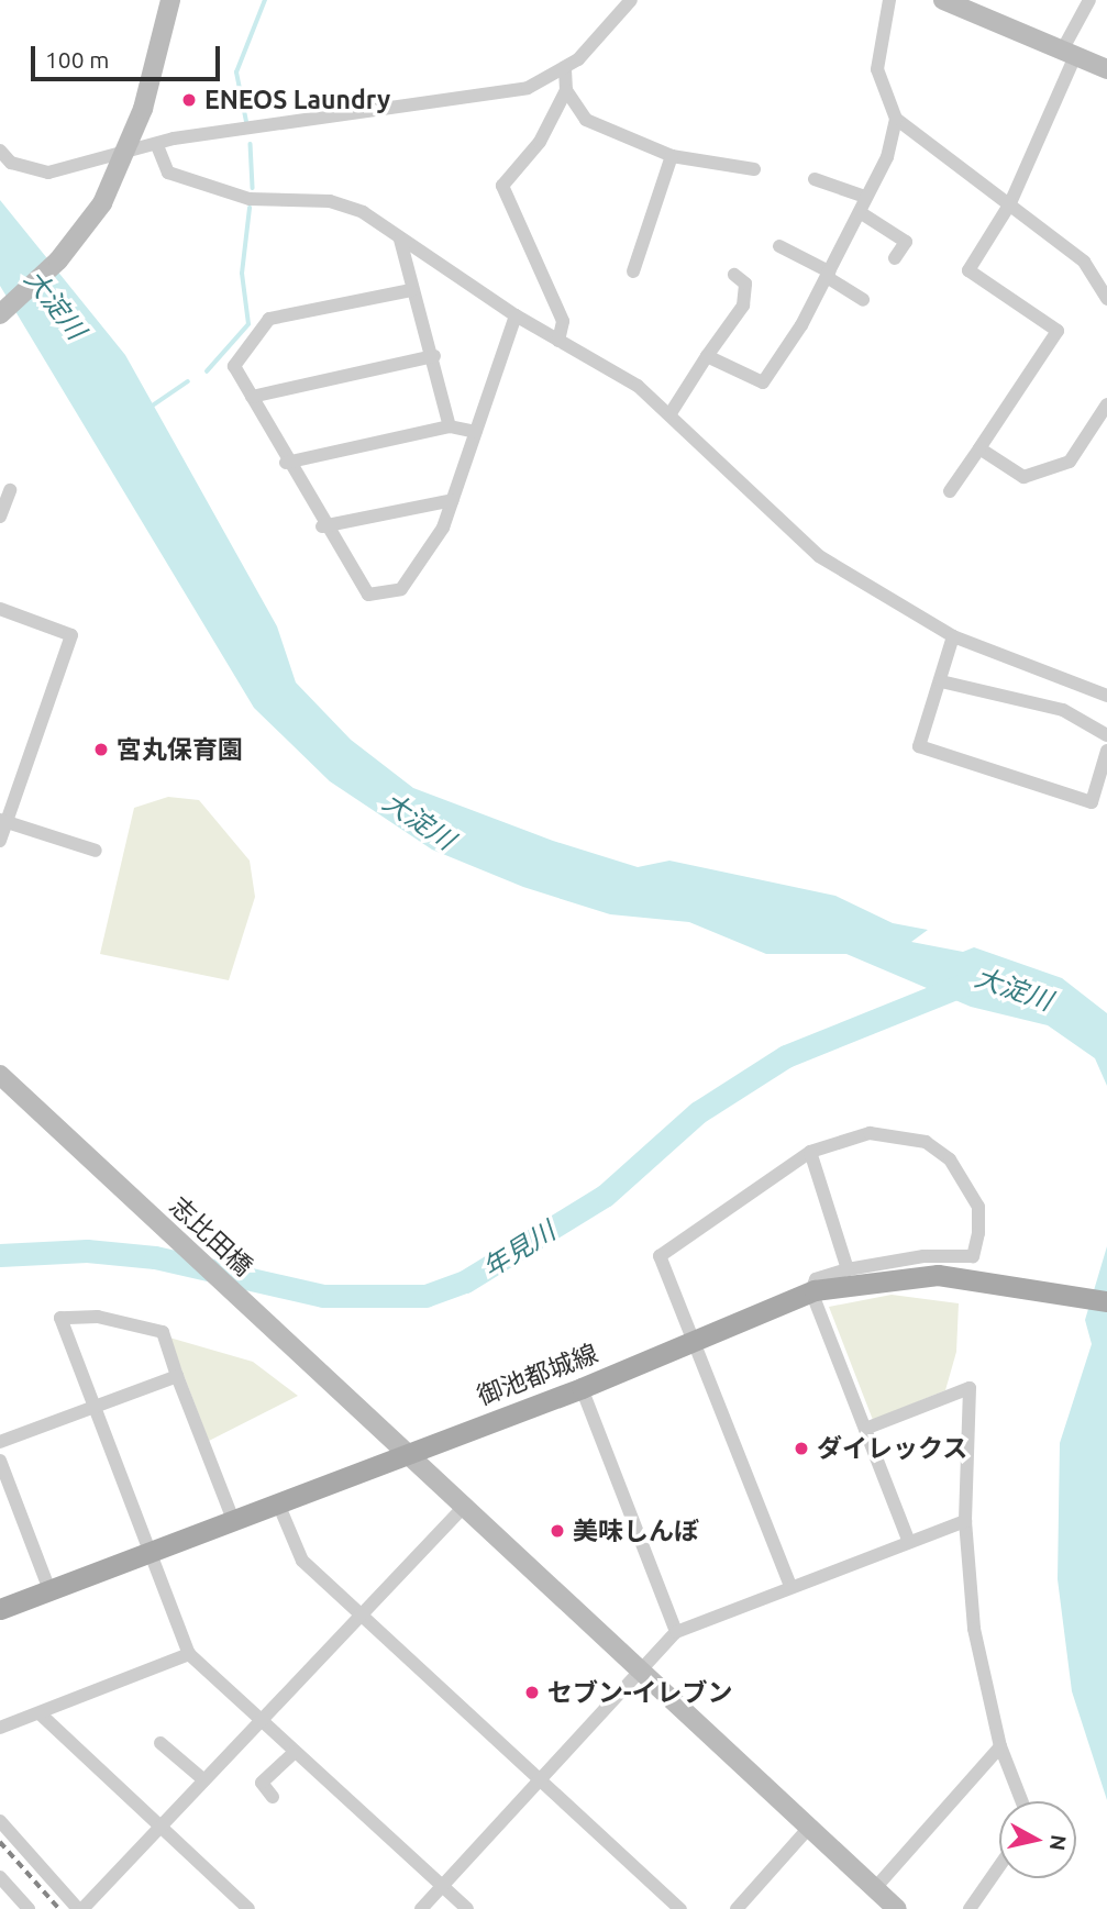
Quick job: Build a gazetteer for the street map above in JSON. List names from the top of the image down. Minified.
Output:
{"streets":{"main road":["御池都城線"],"street":["志比田橋"]},"crossings":[["志比田橋","御池都城線"]],"water":["大淀川","年見川"],"places":["ENEOS Laundry","宮丸保育園","ダイレックス","美味しんぼ","セブン-イレブン"],"scale_bar":"100 m","north":"right"}
